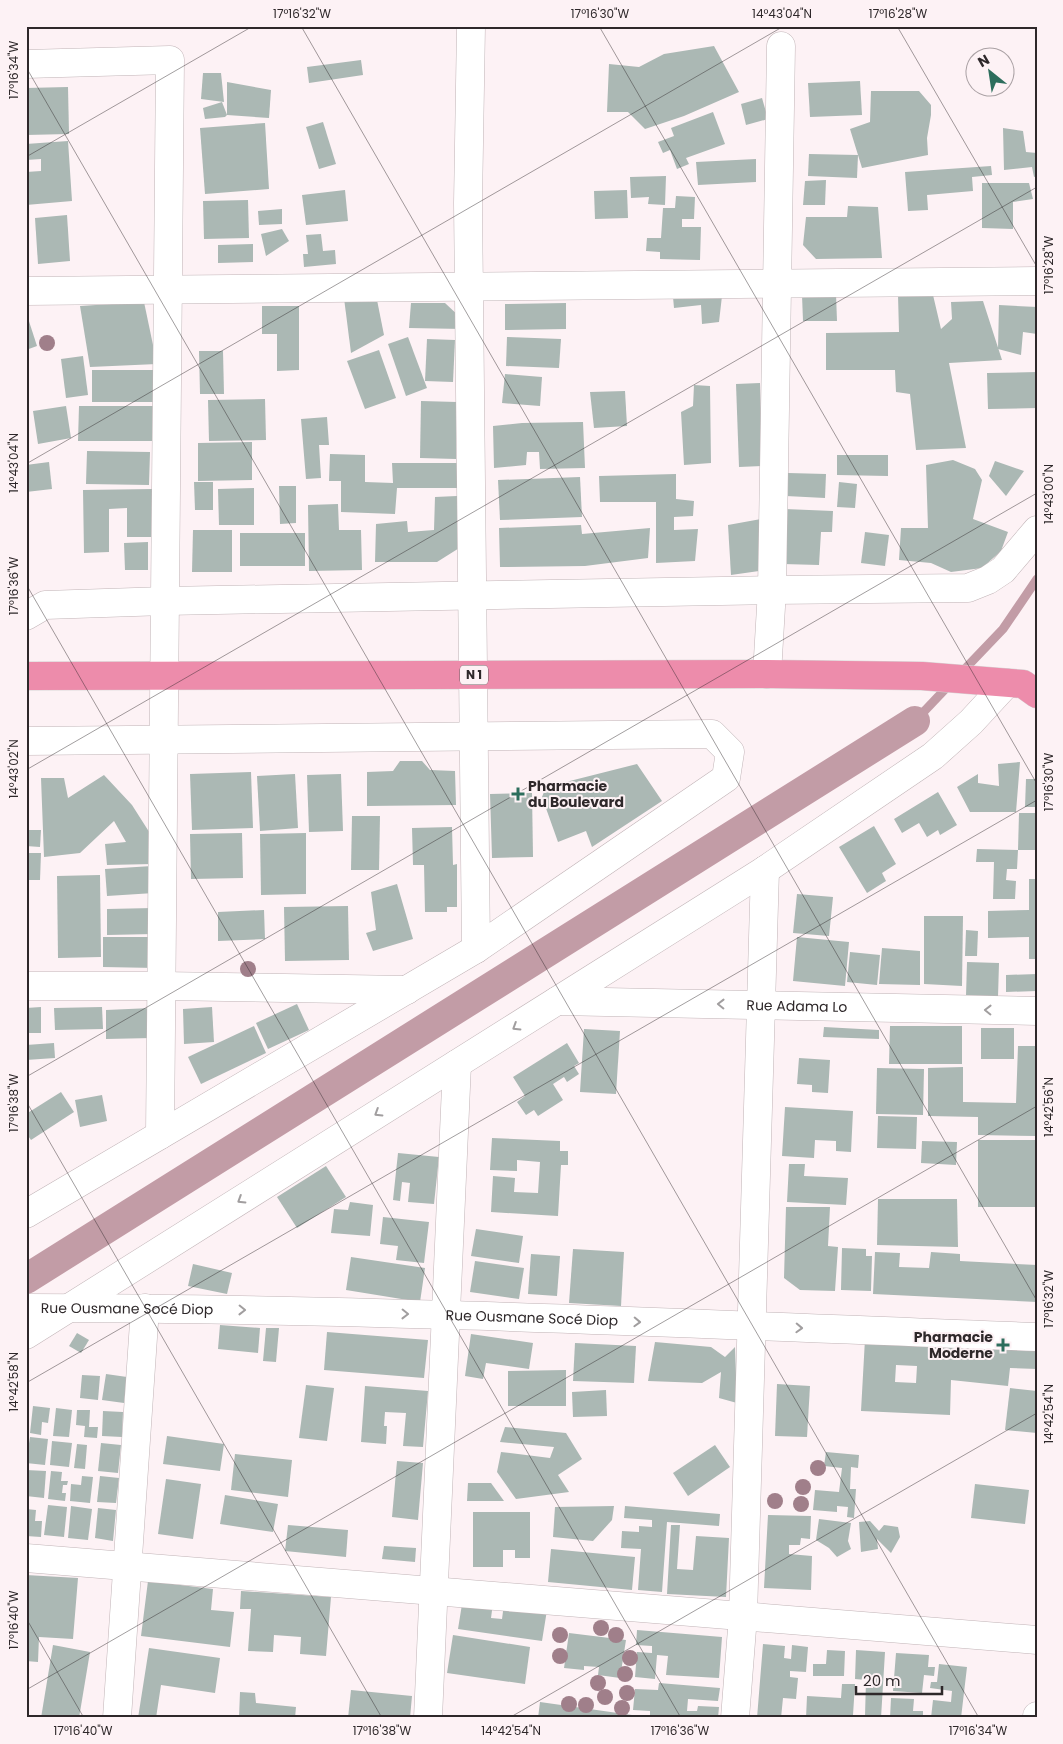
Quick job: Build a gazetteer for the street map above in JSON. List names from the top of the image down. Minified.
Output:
{"streets":{"highway":["N 1"],"street":["Rue Adama Lo","Rue Ousmane Socé Diop"]},"one_way":["Rue Adama Lo","Rue Ousmane Socé Diop"],"places":{"health":["Pharmacie du Boulevard","Pharmacie Moderne"]},"scale_bar":"20 m","north":"top left","coordinates":["17°16'32\"W","17°16'30\"W","14°43'04\"N","17°16'28\"W","17°16'34\"W","14°43'00\"N","17°16'36\"W","14°43'02\"N","17°16'38\"W","14°42'56\"N","14°42'58\"N","14°42'54\"N","17°16'40\"W"]}
